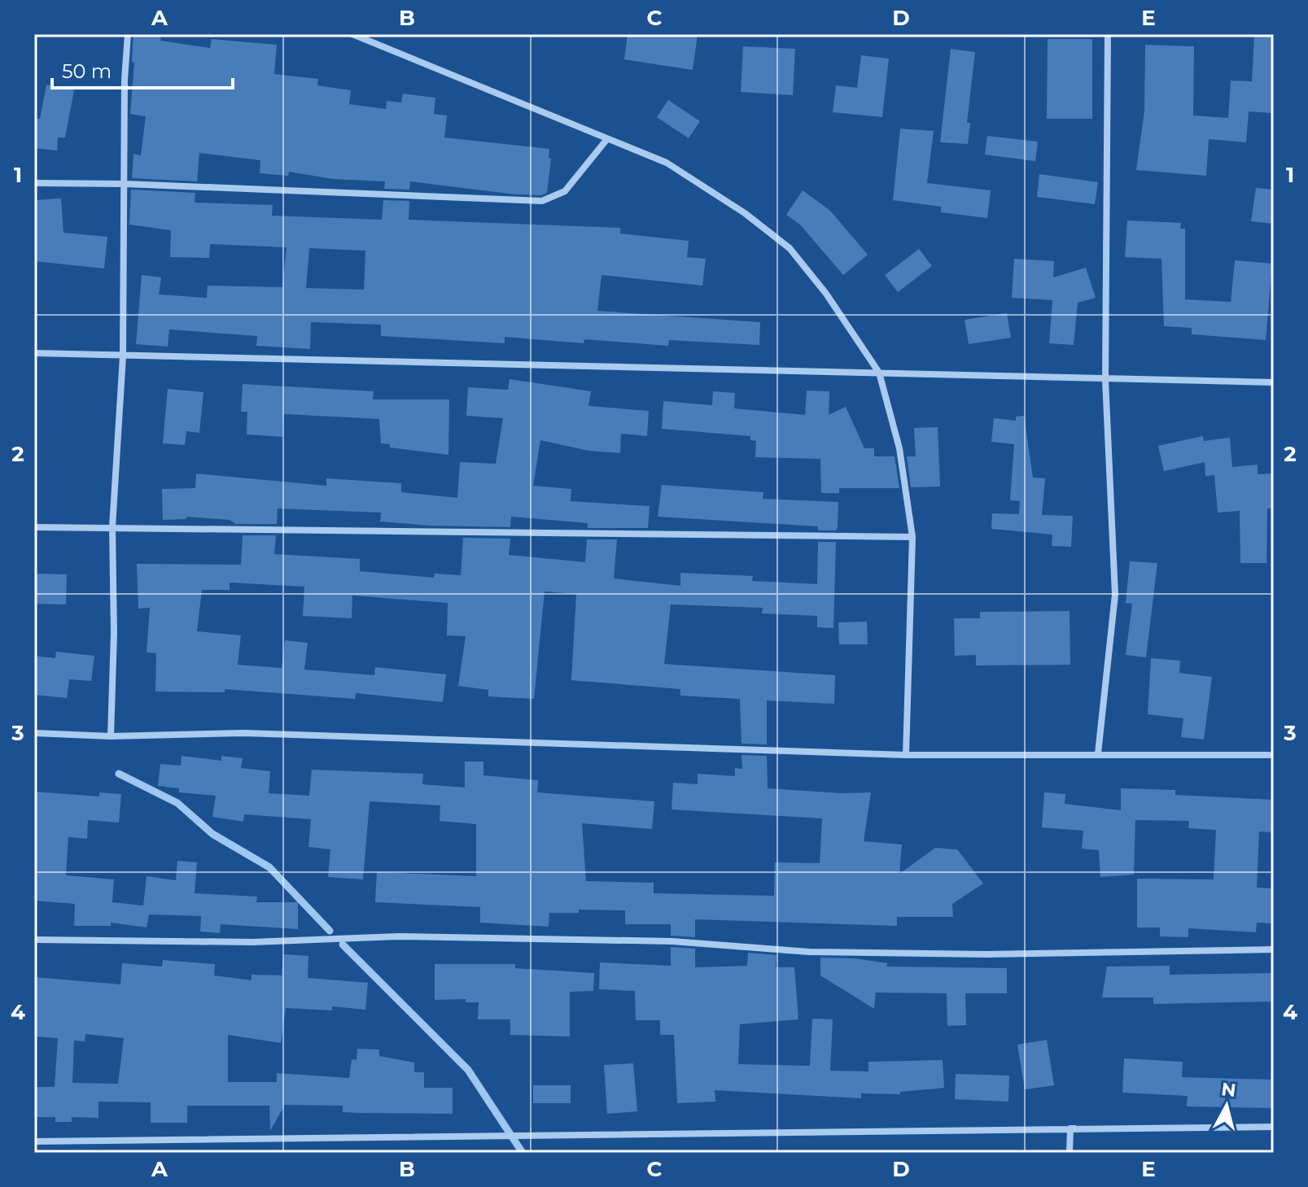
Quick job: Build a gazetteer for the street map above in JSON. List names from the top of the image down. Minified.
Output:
{"scale_bar":"50 m","north":"top","grid":{"columns":["A","B","C","D","E"],"rows":["1","2","3","4"]}}
